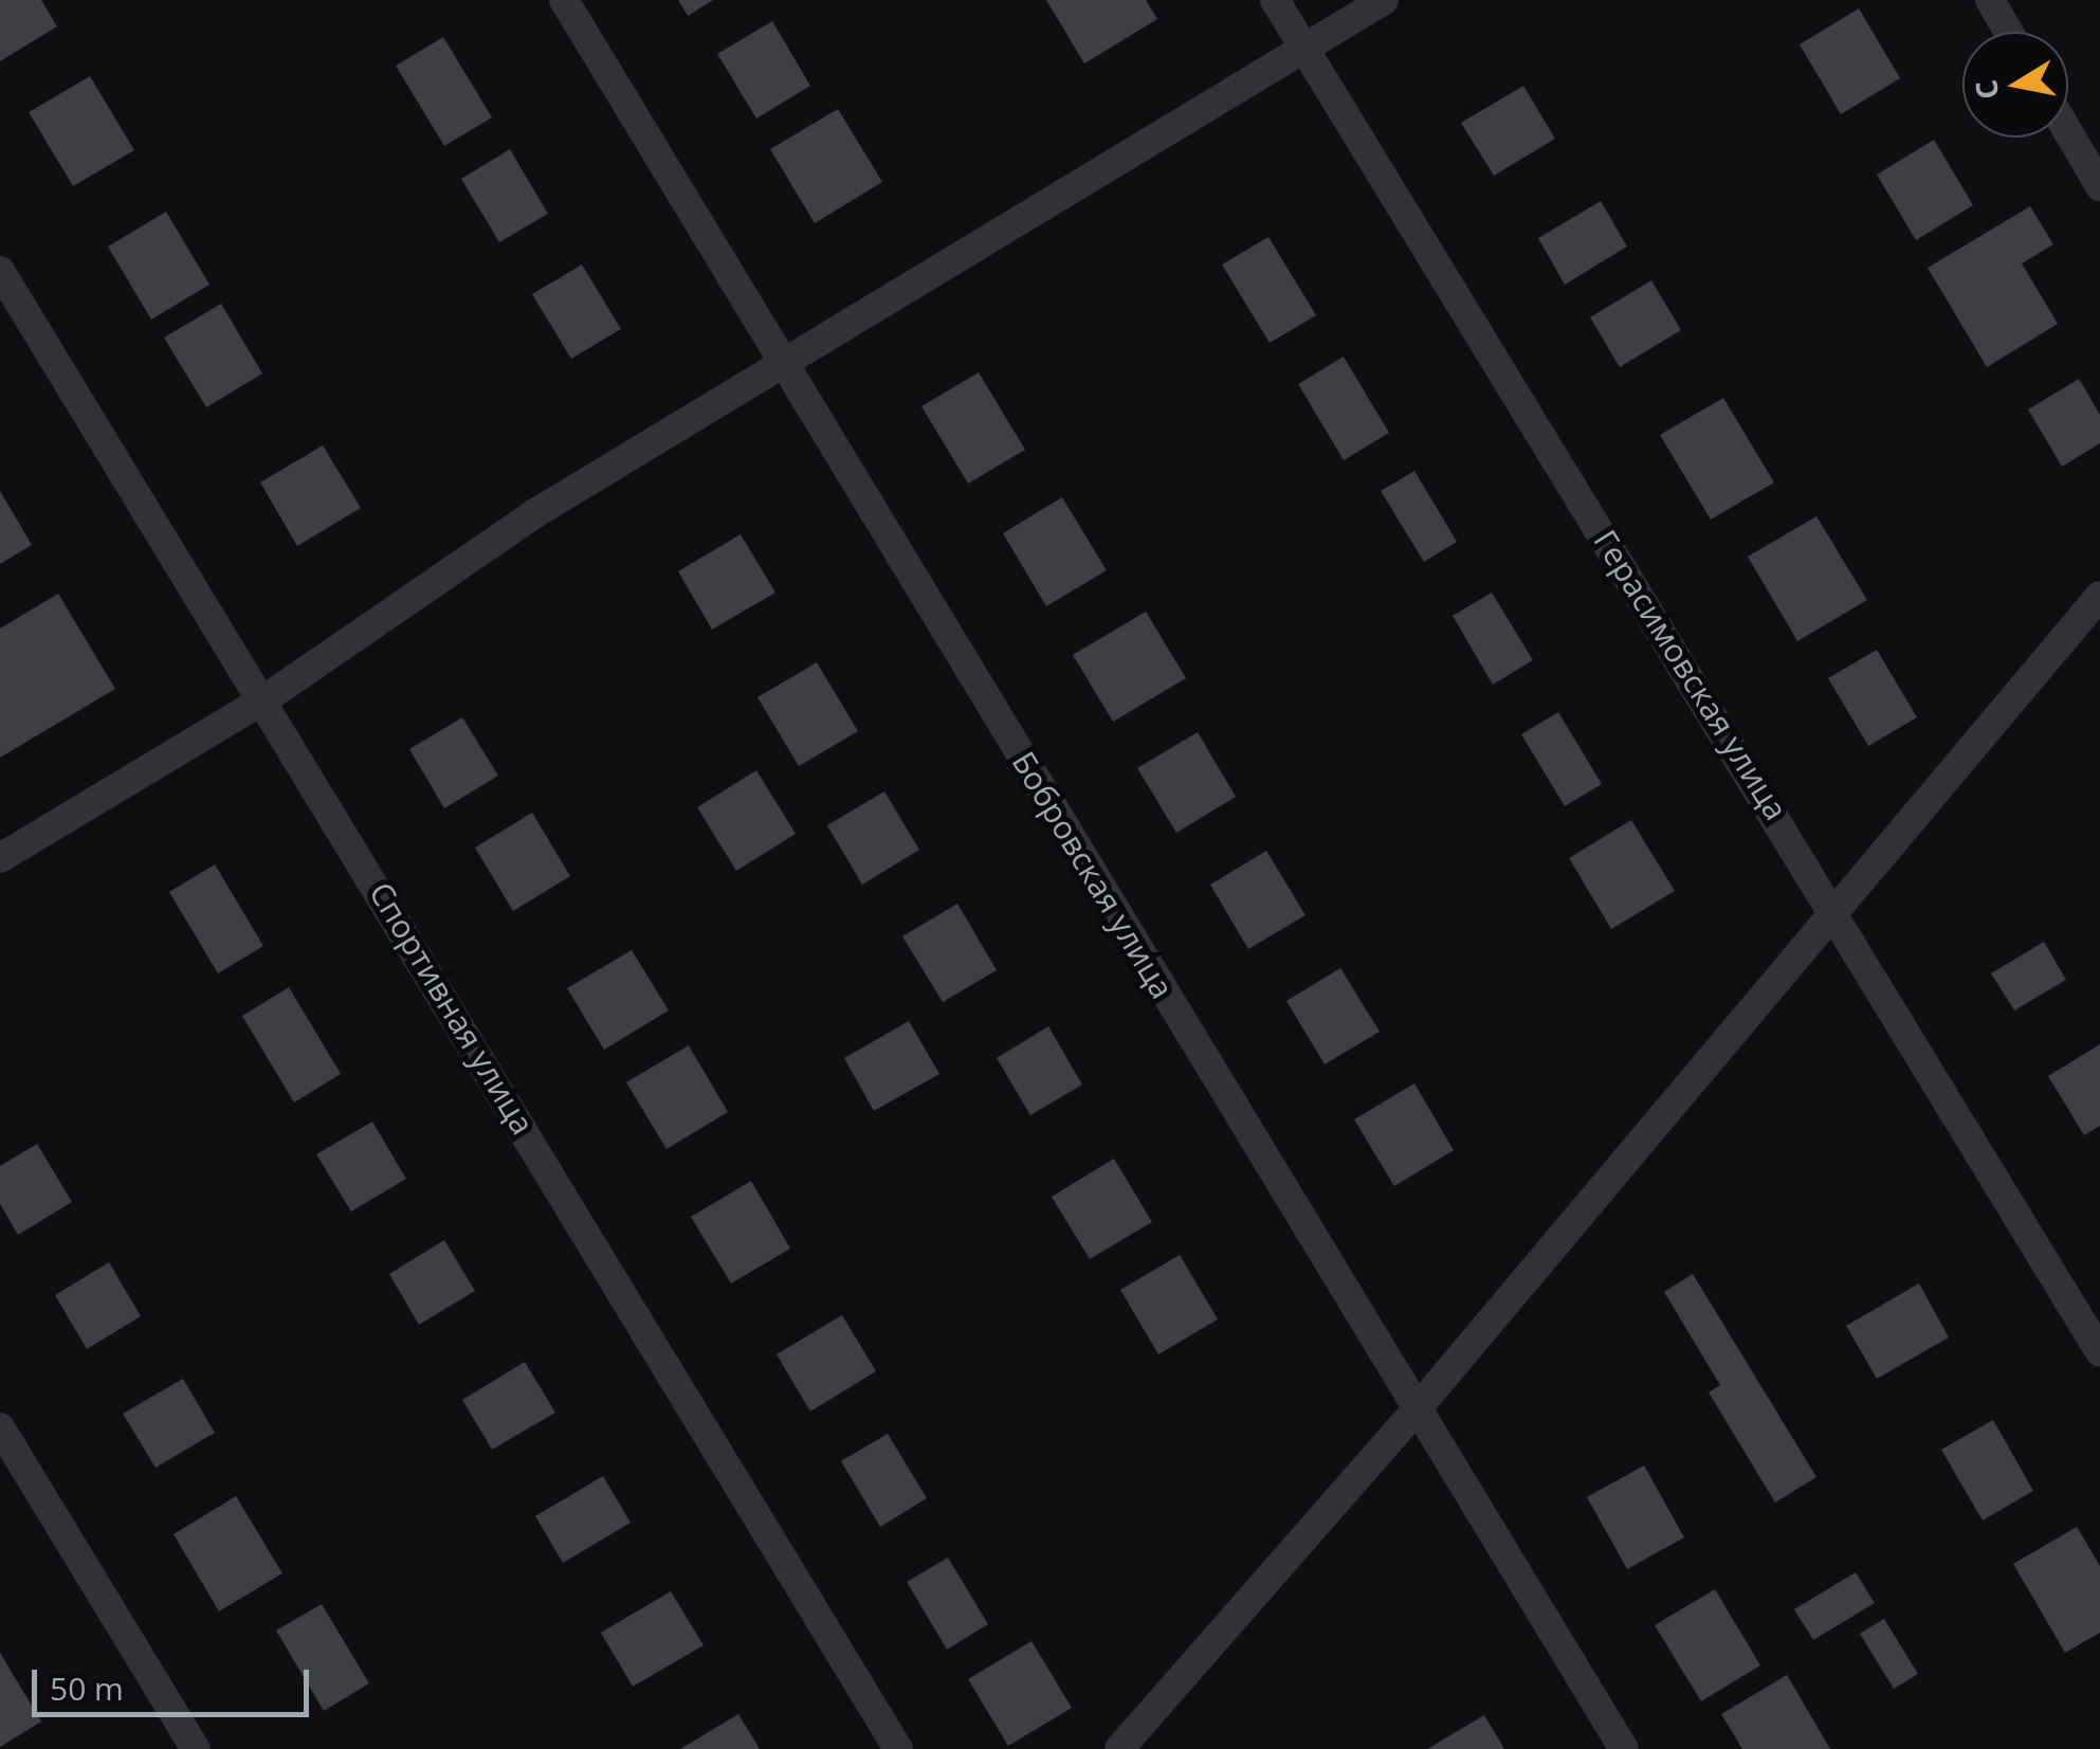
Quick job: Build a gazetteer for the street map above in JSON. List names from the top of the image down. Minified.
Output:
{"streets":{"street":["Герасимовская улица","Бобровская улица","Спортивная улица"]},"scale_bar":"50 m","north":"left"}
